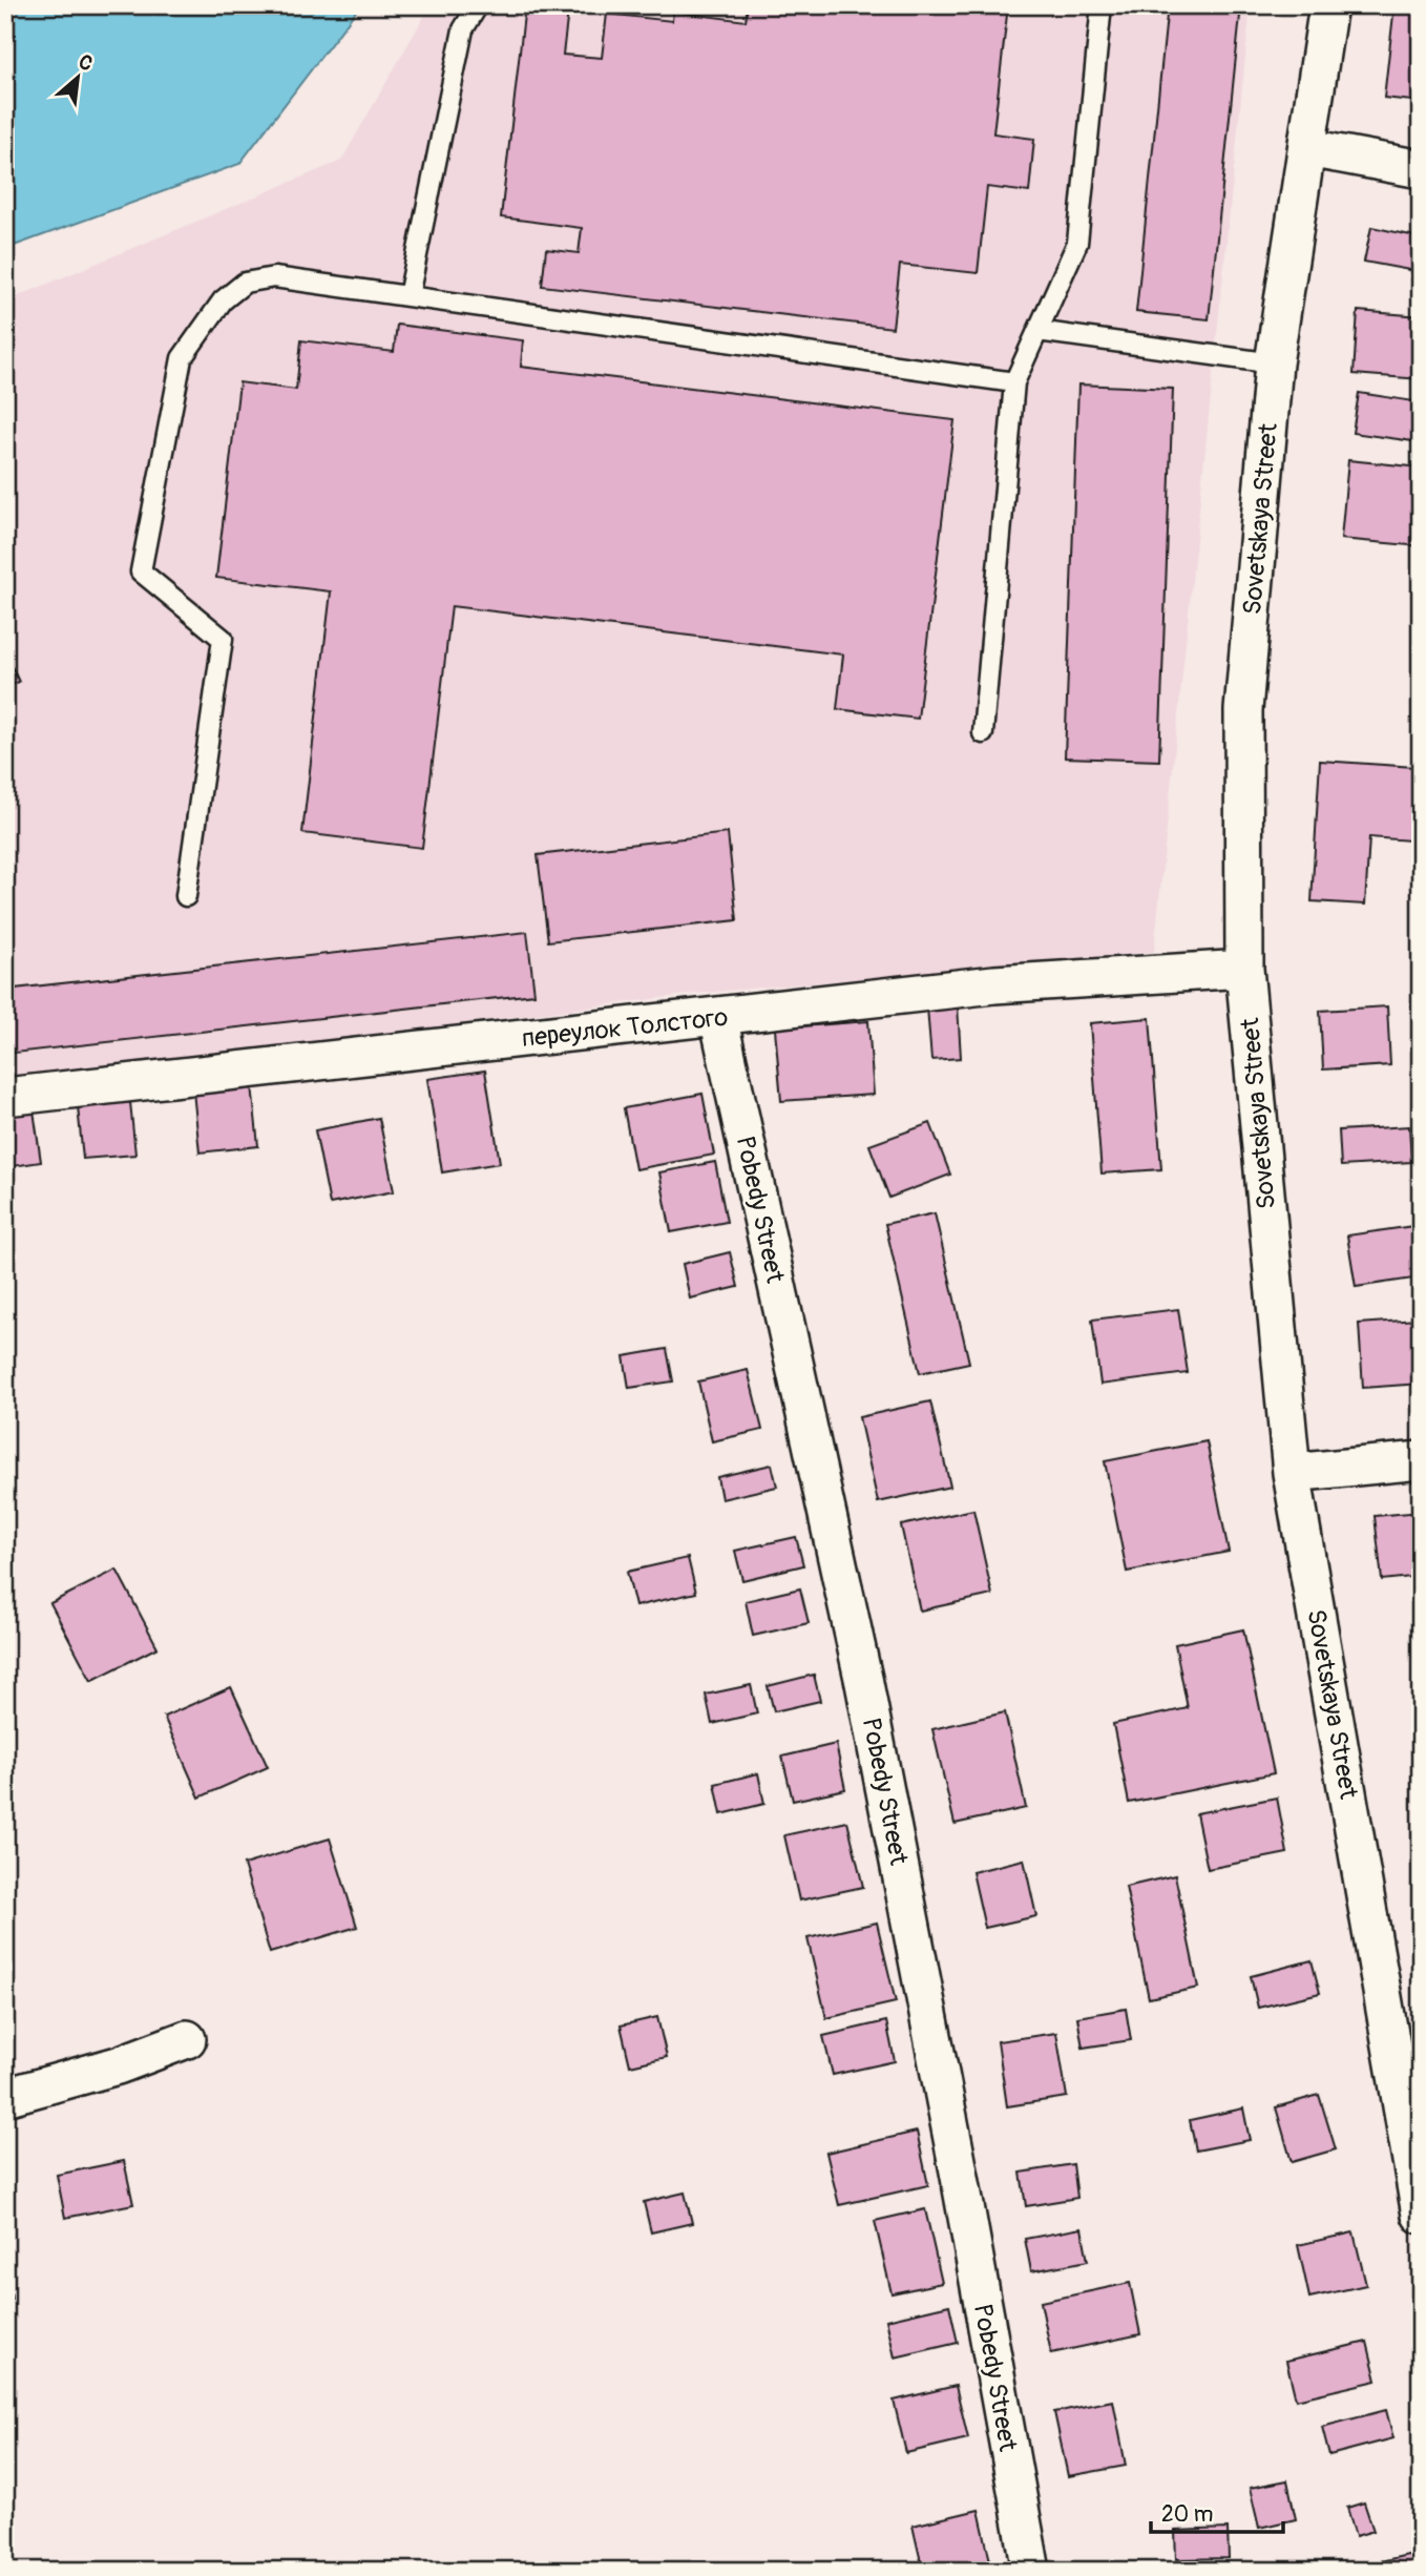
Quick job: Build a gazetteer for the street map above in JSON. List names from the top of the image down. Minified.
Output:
{"streets":{"street":["Sovetskaya Street","переулок Толстого","Pobedy Street"]},"crossings":[["Sovetskaya Street","переулок Толстого"],["переулок Толстого","Pobedy Street"]],"scale_bar":"20 m","north":"top right"}
